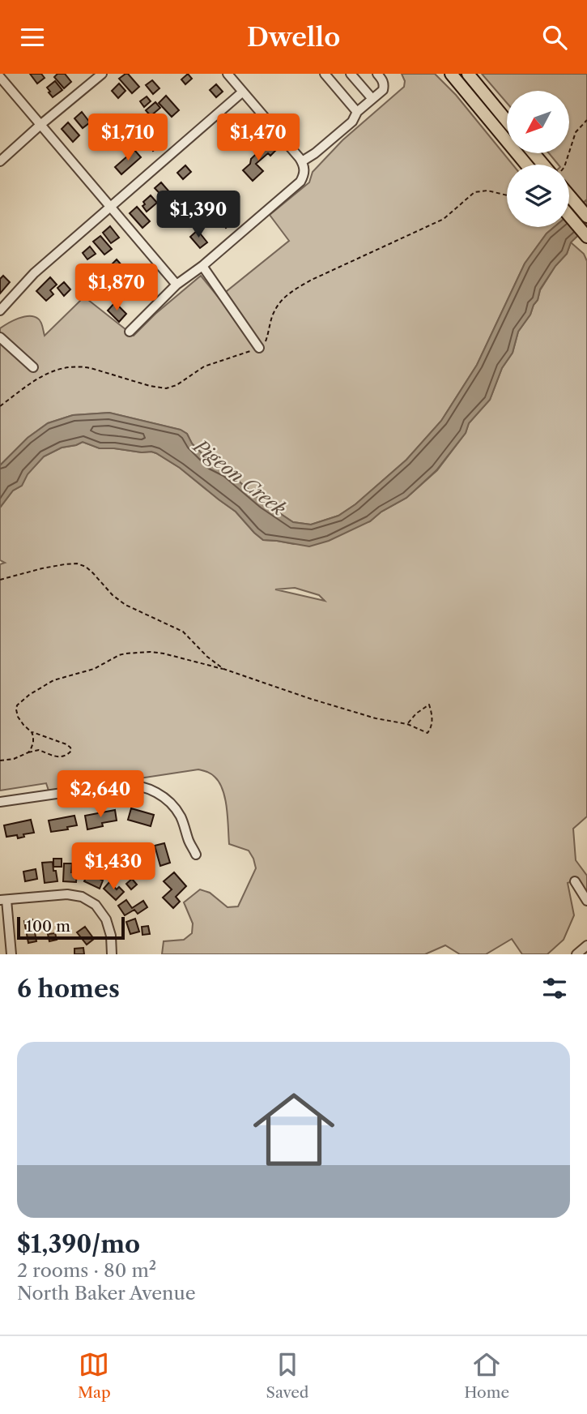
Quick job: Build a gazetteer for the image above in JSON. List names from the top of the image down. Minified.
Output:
{"water":["Pigeon Creek"],"scale_bar":"100 m","north":"bottom left","page":{"header":"Dwello","price":["$1,710","$1,470","$1,390","$1,870","$2,640","$1,430"],"scale":"100 m","heading":"6 homes","list":[{"name":"$1,390/mo","note":"2 rooms · 80 m² · North Baker Avenue"}],"tabs":["Map","Saved","Home"]}}
